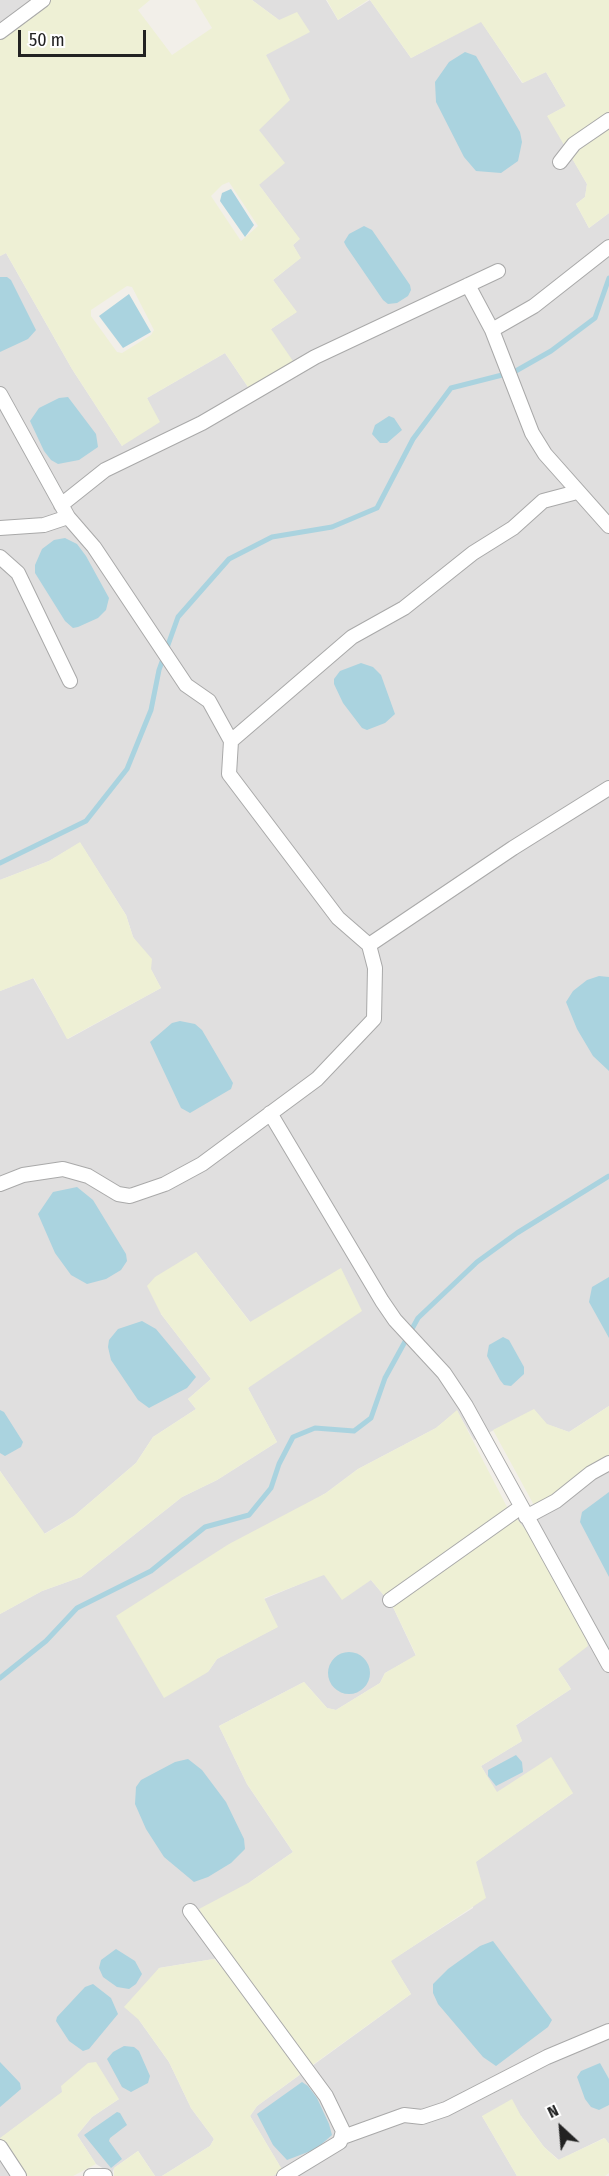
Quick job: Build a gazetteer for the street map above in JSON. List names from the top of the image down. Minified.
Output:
{"scale_bar":"50 m","north":"top left"}
